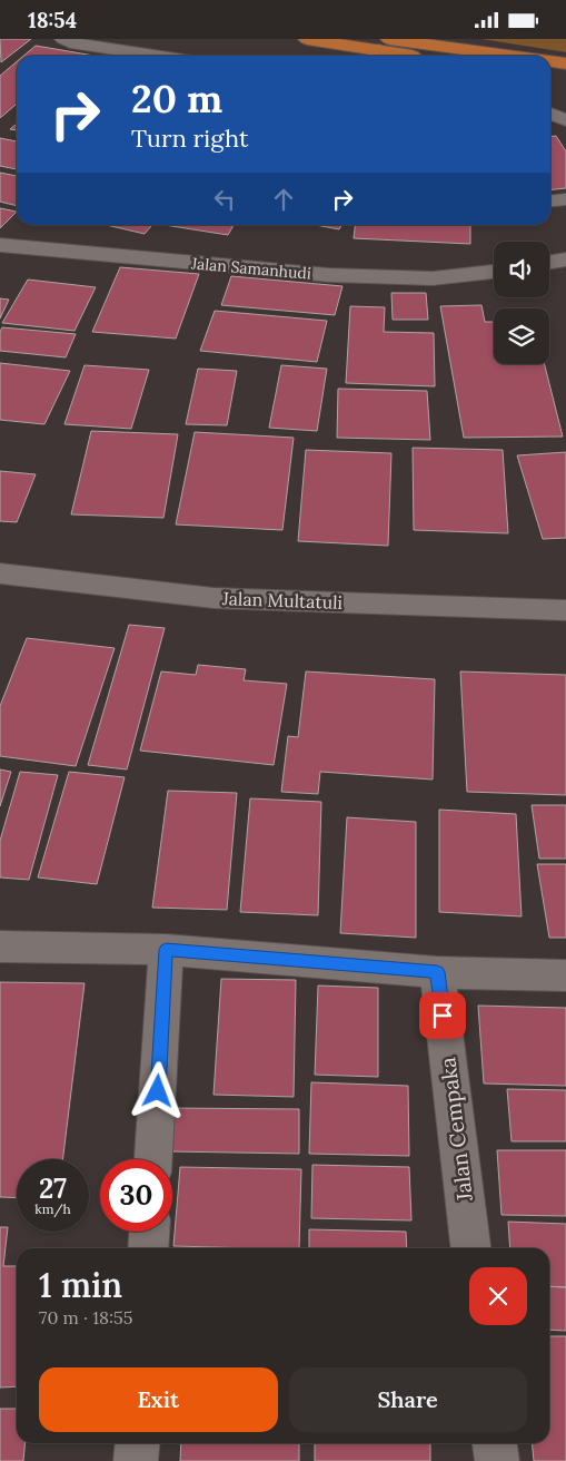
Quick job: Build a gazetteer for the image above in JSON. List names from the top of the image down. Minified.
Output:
{"streets":{"street":["Jalan Samanhudi","Jalan Multatuli","Jalan Cempaka"]},"page":{"status":"18:54","turn":["20 m","Turn right"],"speed":"27 km/h","limit":"30","heading":["1 min","70 m · 18:55"],"buttons":["Exit","Share"]}}
